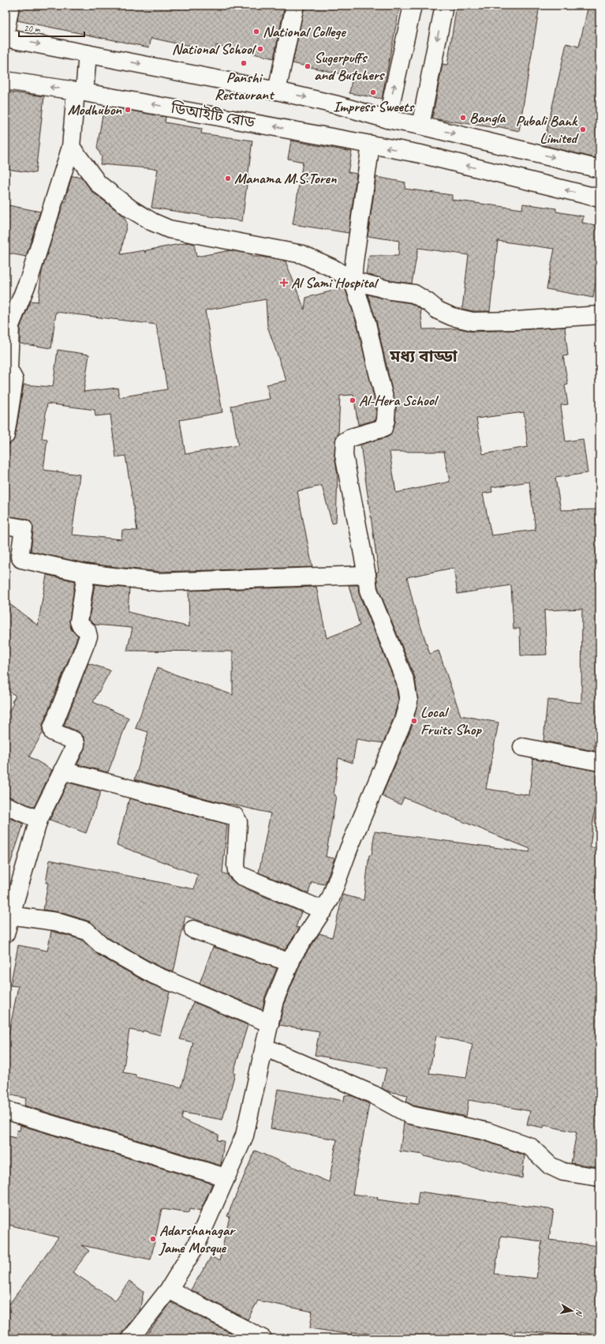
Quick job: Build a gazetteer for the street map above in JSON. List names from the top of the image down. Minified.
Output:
{"streets":{"street":["ডিআইটি রোড"]},"districts":["মধ্য বাড্ডা"],"places":{"other":["National College","National School","Panshi Restaurant","Sugerpuffs and Butchers","Impress Sweets","Modhubon","Bangla","Pubali Bank Limited","Manama M.S.Toren","Al-Hera School","Local Fruits Shop","Adarshanagar Jame Mosque"],"health":["Al Sami Hospital"]},"scale_bar":"20 m","north":"right"}
